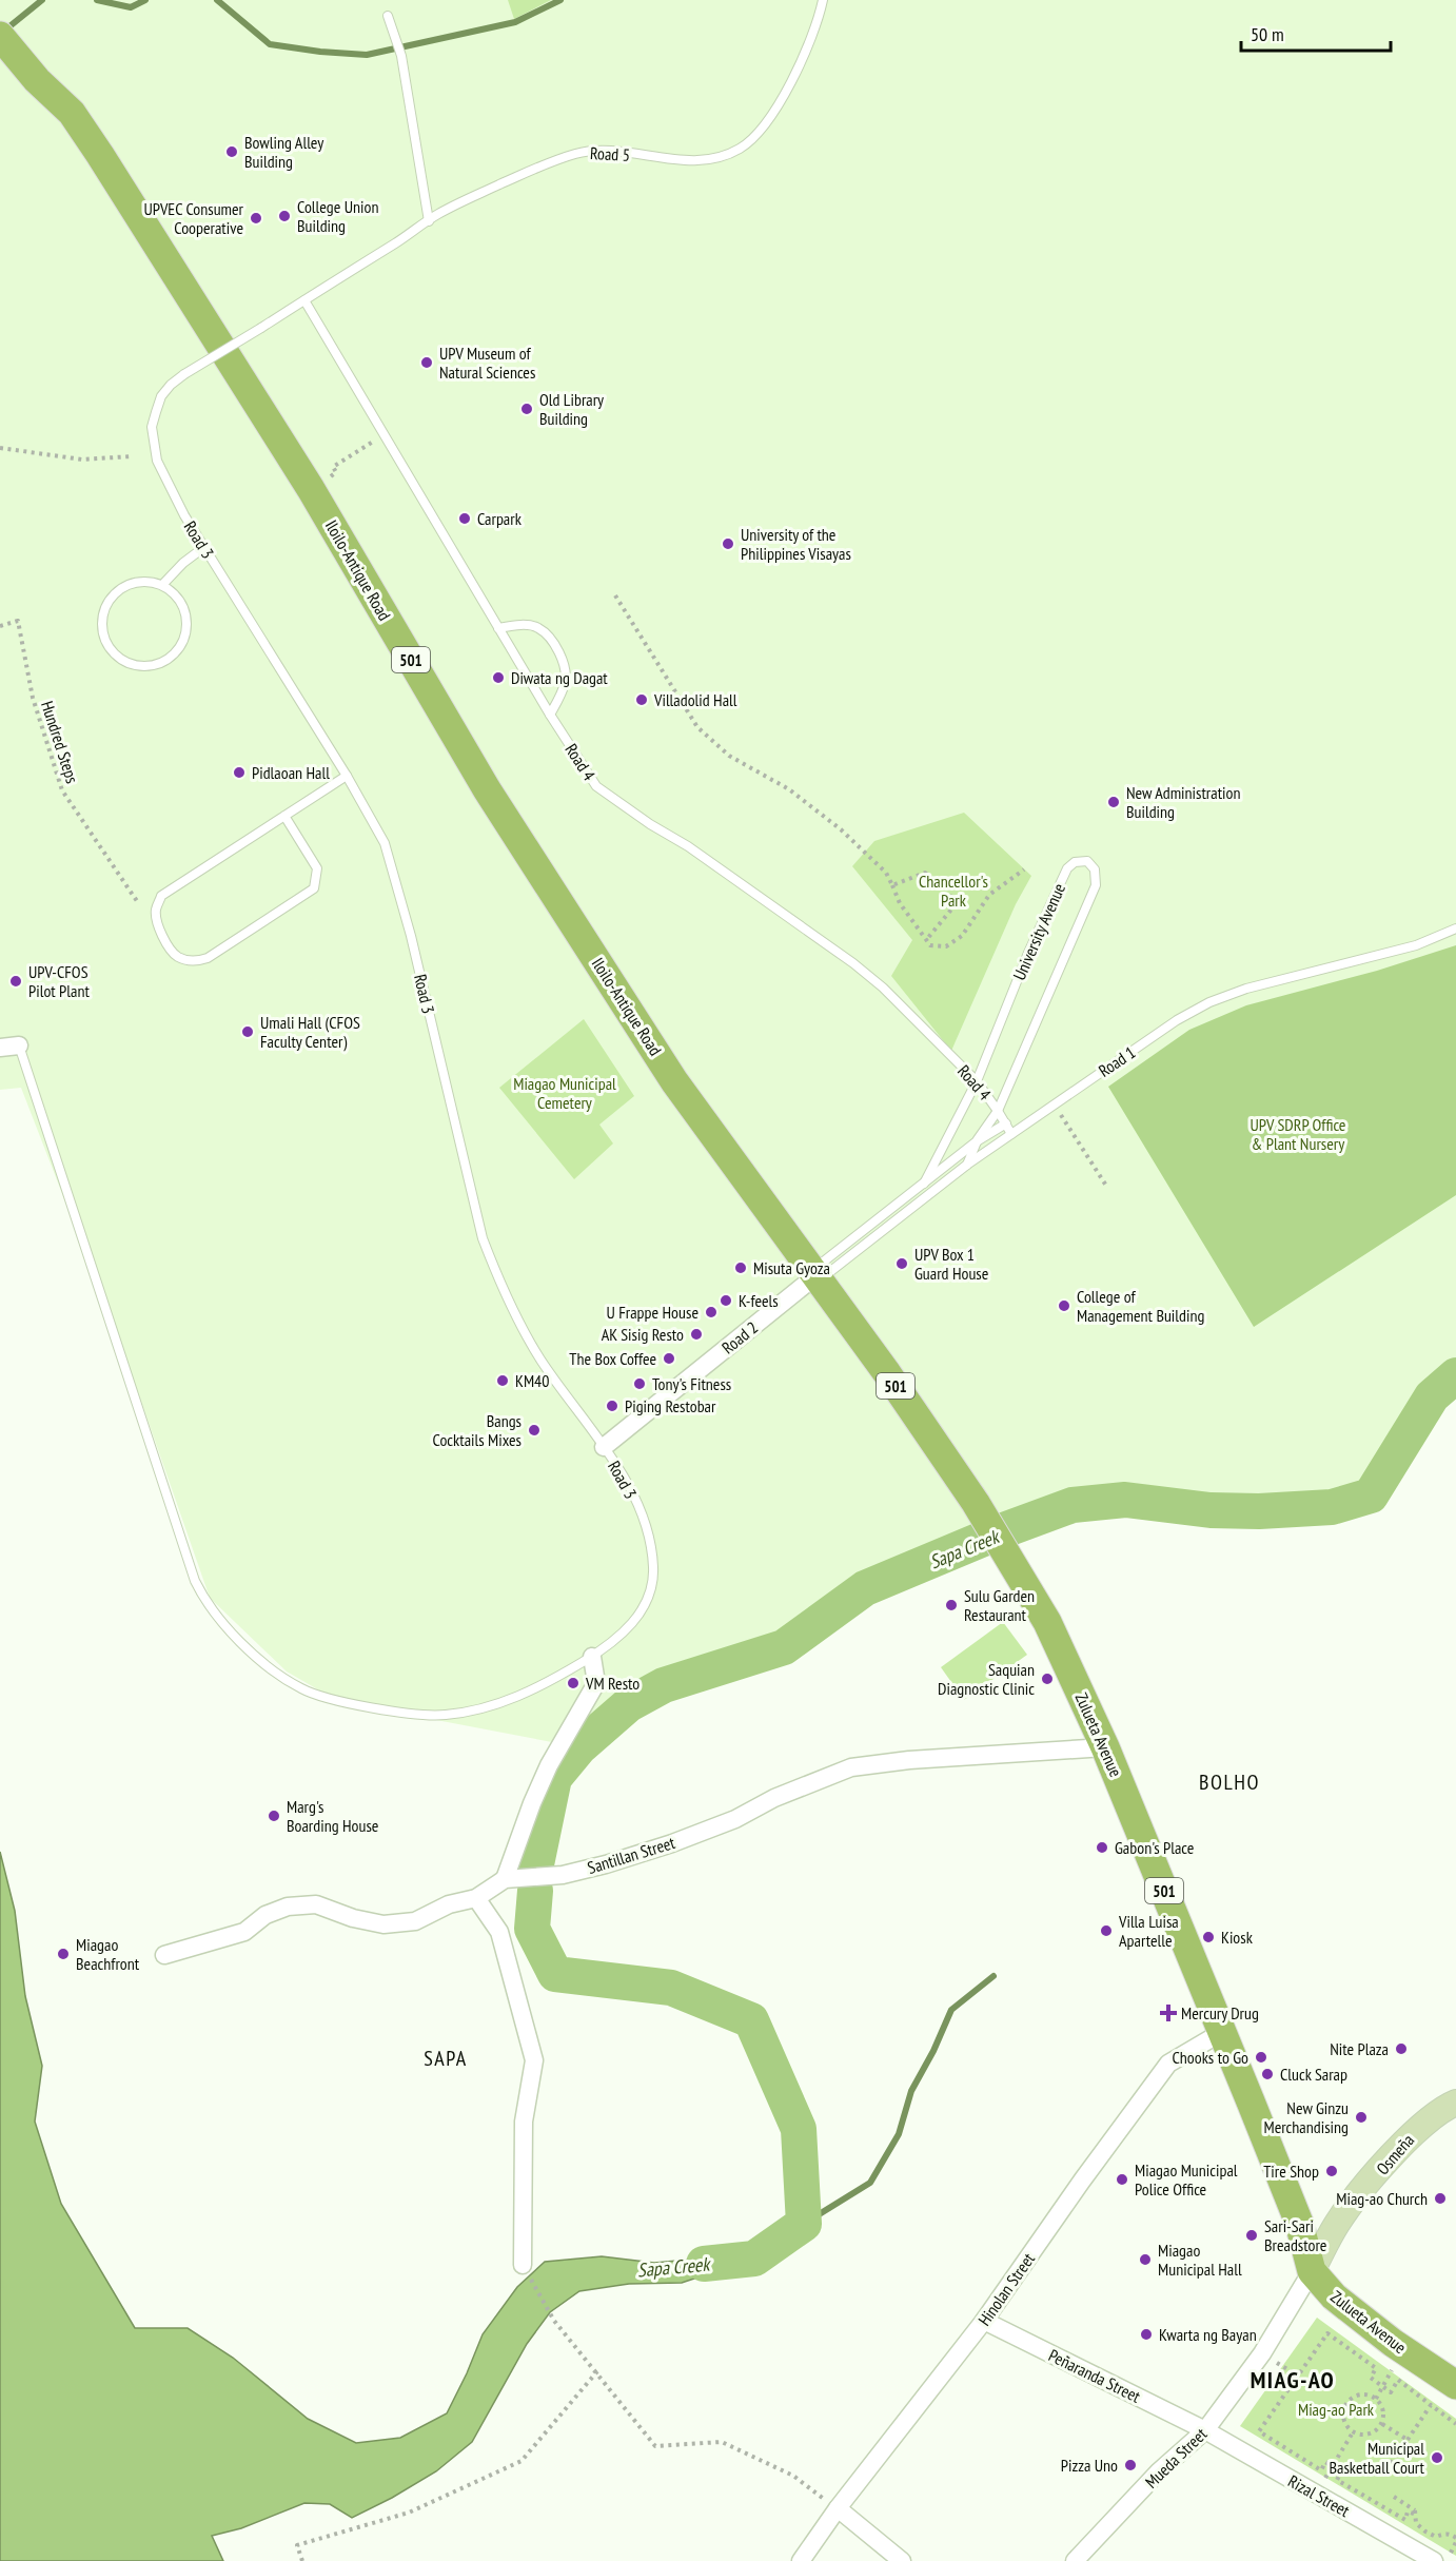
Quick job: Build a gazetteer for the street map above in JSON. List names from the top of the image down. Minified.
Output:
{"streets":{"main road":["Iloilo-Antique Road","501","Zulueta Avenue"],"street":["Road 2","Santillan Street","Osmeña","Hinolan Street","Peñaranda Street","Mueda Street","Rizal Street"],"lane":["Road 5","Road 3","Road 4","University Avenue","Road 1"],"path":["Hundred Steps"]},"crossings":[["Road 5","Road 3"],["Road 5","Road 4"],["Road 3","Road 2"],["Iloilo-Antique Road","Road 1"],["Iloilo-Antique Road","Road 2"],["Iloilo-Antique Road","Zulueta Avenue"],["Road 4","University Avenue"],["Road 4","Road 1"],["University Avenue","Road 1"],["Road 1","Road 2"],["Road 1","Zulueta Avenue"],["Road 2","Zulueta Avenue"],["Zulueta Avenue","Santillan Street"],["Zulueta Avenue","Osmeña"],["Zulueta Avenue","Hinolan Street"],["Zulueta Avenue","Mueda Street"],["Osmeña","Mueda Street"],["Hinolan Street","Peñaranda Street"],["Peñaranda Street","Mueda Street"],["Peñaranda Street","Rizal Street"],["Mueda Street","Rizal Street"]],"districts":["BOLHO","SAPA","MIAG-AO"],"water":["Sapa Creek"],"parks":["Chancellor's Park","Miagao Municipal Cemetery","UPV SDRP Office & Plant Nursery","Miag-ao Park"],"places":{"other":["Bowling Alley Building","College Union Building","UPVEC Consumer Cooperative","UPV Museum of Natural Sciences","Old Library Building","Carpark","University of the Philippines Visayas","Diwata ng Dagat","Villadolid Hall","Pidlaoan Hall","New Administration Building","UPV-CFOS Pilot Plant","Umali Hall (CFOS Faculty Center)","UPV Box 1 Guard House","Misuta Gyoza","K-feels","College of Management Building","U Frappe House","AK Sisig Resto","The Box Coffee","KM40","Tony's Fitness","Piging Restobar","Bangs Cocktails Mixes","Sulu Garden Restaurant","Saquian Diagnostic Clinic","VM Resto","Marg's Boarding House","Gabon's Place","Villa Luisa Apartelle","Kiosk","Miagao Beachfront","Nite Plaza","Chooks to Go","Cluck Sarap","New Ginzu Merchandising","Tire Shop","Miagao Municipal Police Office","Miag-ao Church","Sari-Sari Breadstore","Miagao Municipal Hall","Kwarta ng Bayan","Municipal Basketball Court","Pizza Uno"],"health":["Mercury Drug"]},"scale_bar":"50 m"}
